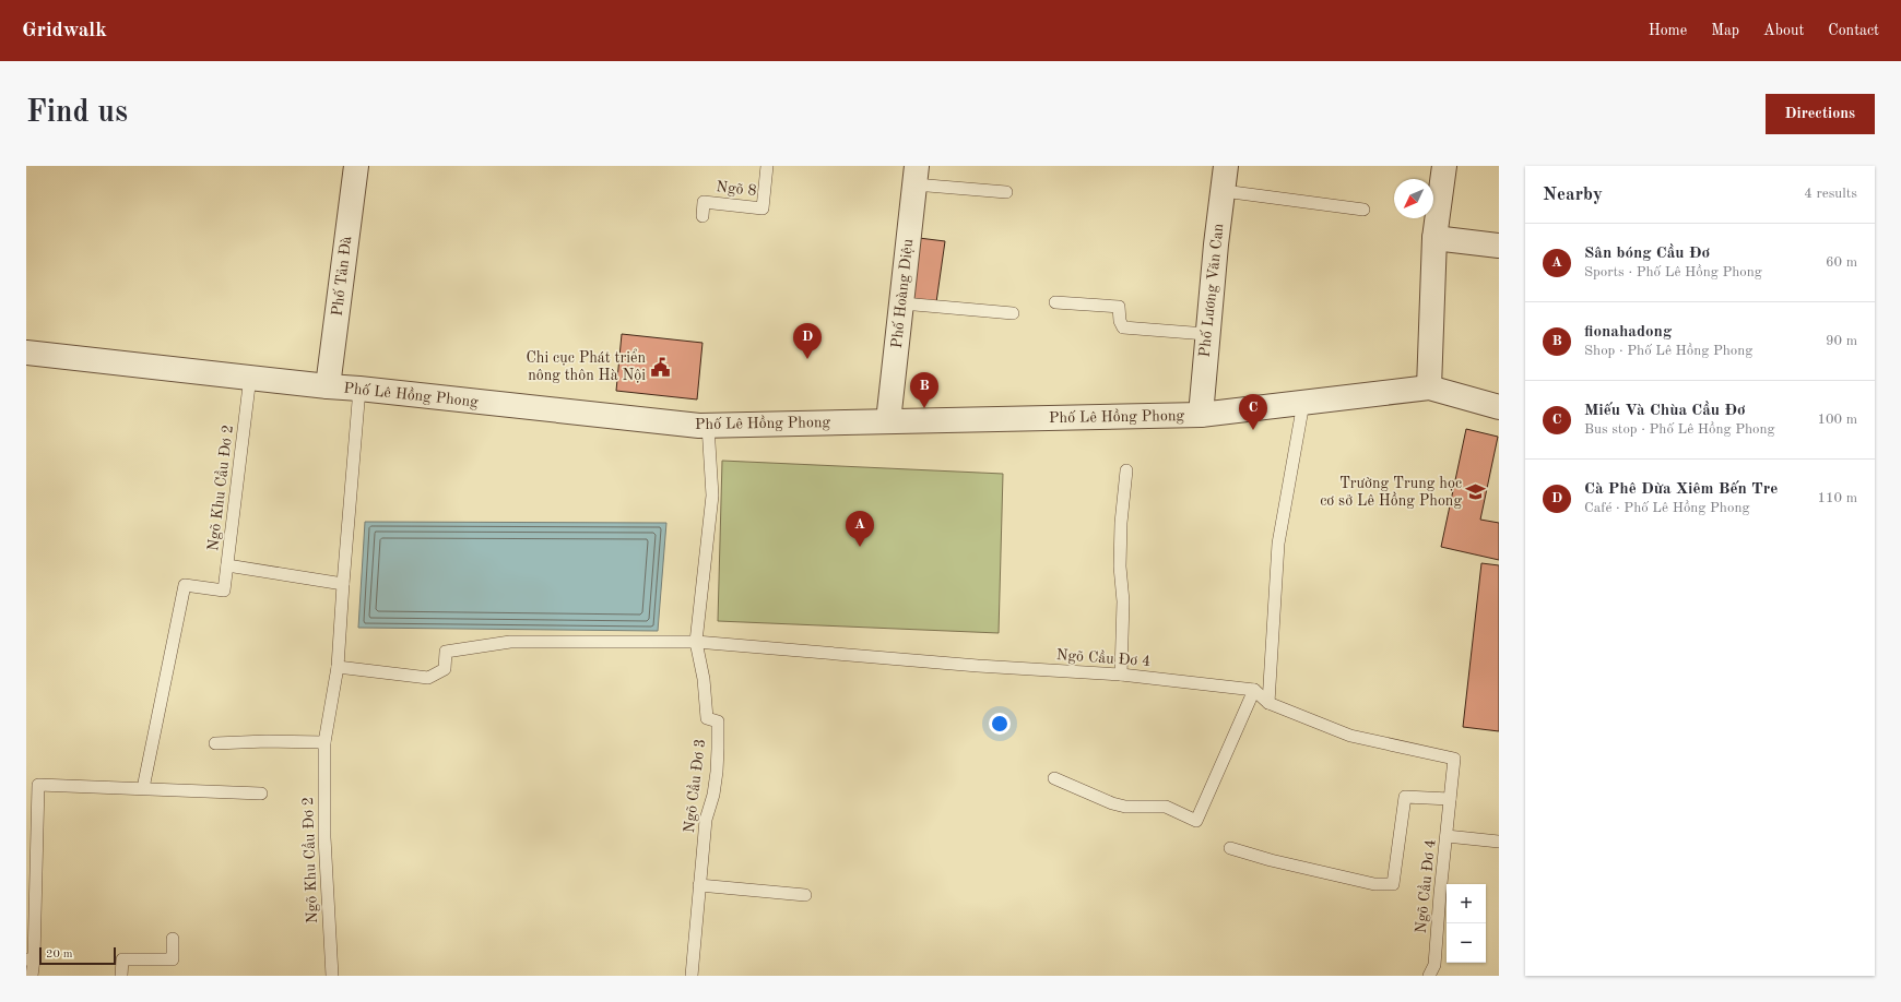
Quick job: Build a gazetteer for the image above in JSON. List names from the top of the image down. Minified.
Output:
{"streets":{"street":["Phố Tản Đà","Phố Lương Văn Can","Phố Hoàng Diệu","Phố Lê Hồng Phong"],"lane":["Ngõ 8","Ngõ Khu Cầu Đơ 2","Ngõ Cầu Đơ 4","Ngõ Cầu Đơ 3"]},"crossings":[["Phố Tản Đà","Phố Lê Hồng Phong"],["Phố Lương Văn Can","Phố Lê Hồng Phong"],["Phố Hoàng Diệu","Phố Lê Hồng Phong"],["Phố Lê Hồng Phong","Ngõ Khu Cầu Đơ 2"],["Phố Lê Hồng Phong","Ngõ Cầu Đơ 3"],["Ngõ Khu Cầu Đơ 2","Ngõ Cầu Đơ 4"],["Ngõ Cầu Đơ 4","Ngõ Cầu Đơ 3"]],"places":{"public building":["Chi cục Phát triển nông thôn Hà Nội"],"school or university":["Trường Trung học cơ sở Lê Hồng Phong"]},"scale_bar":"20 m","north":"bottom left","page":{"header":"Gridwalk","nav":["Home","Map","About","Contact"],"buttons":"Directions","title":"Find us","heading":["Nearby","4 results"],"list":[{"mark":"A","name":"Sân bóng Cầu Đơ","note":"Sports · Phố Lê Hồng Phong","value":"60 m"},{"mark":"B","name":"fionahadong","note":"Shop · Phố Lê Hồng Phong","value":"90 m"},{"mark":"C","name":"Miếu Và Chùa Cầu Đơ","note":"Bus stop · Phố Lê Hồng Phong","value":"100 m"},{"mark":"D","name":"Cà Phê Dừa Xiêm Bến Tre","note":"Café · Phố Lê Hồng Phong","value":"110 m"}],"pins":["D","B","C","A"],"map_buttons":["+","−"],"scale":"20 m"}}
